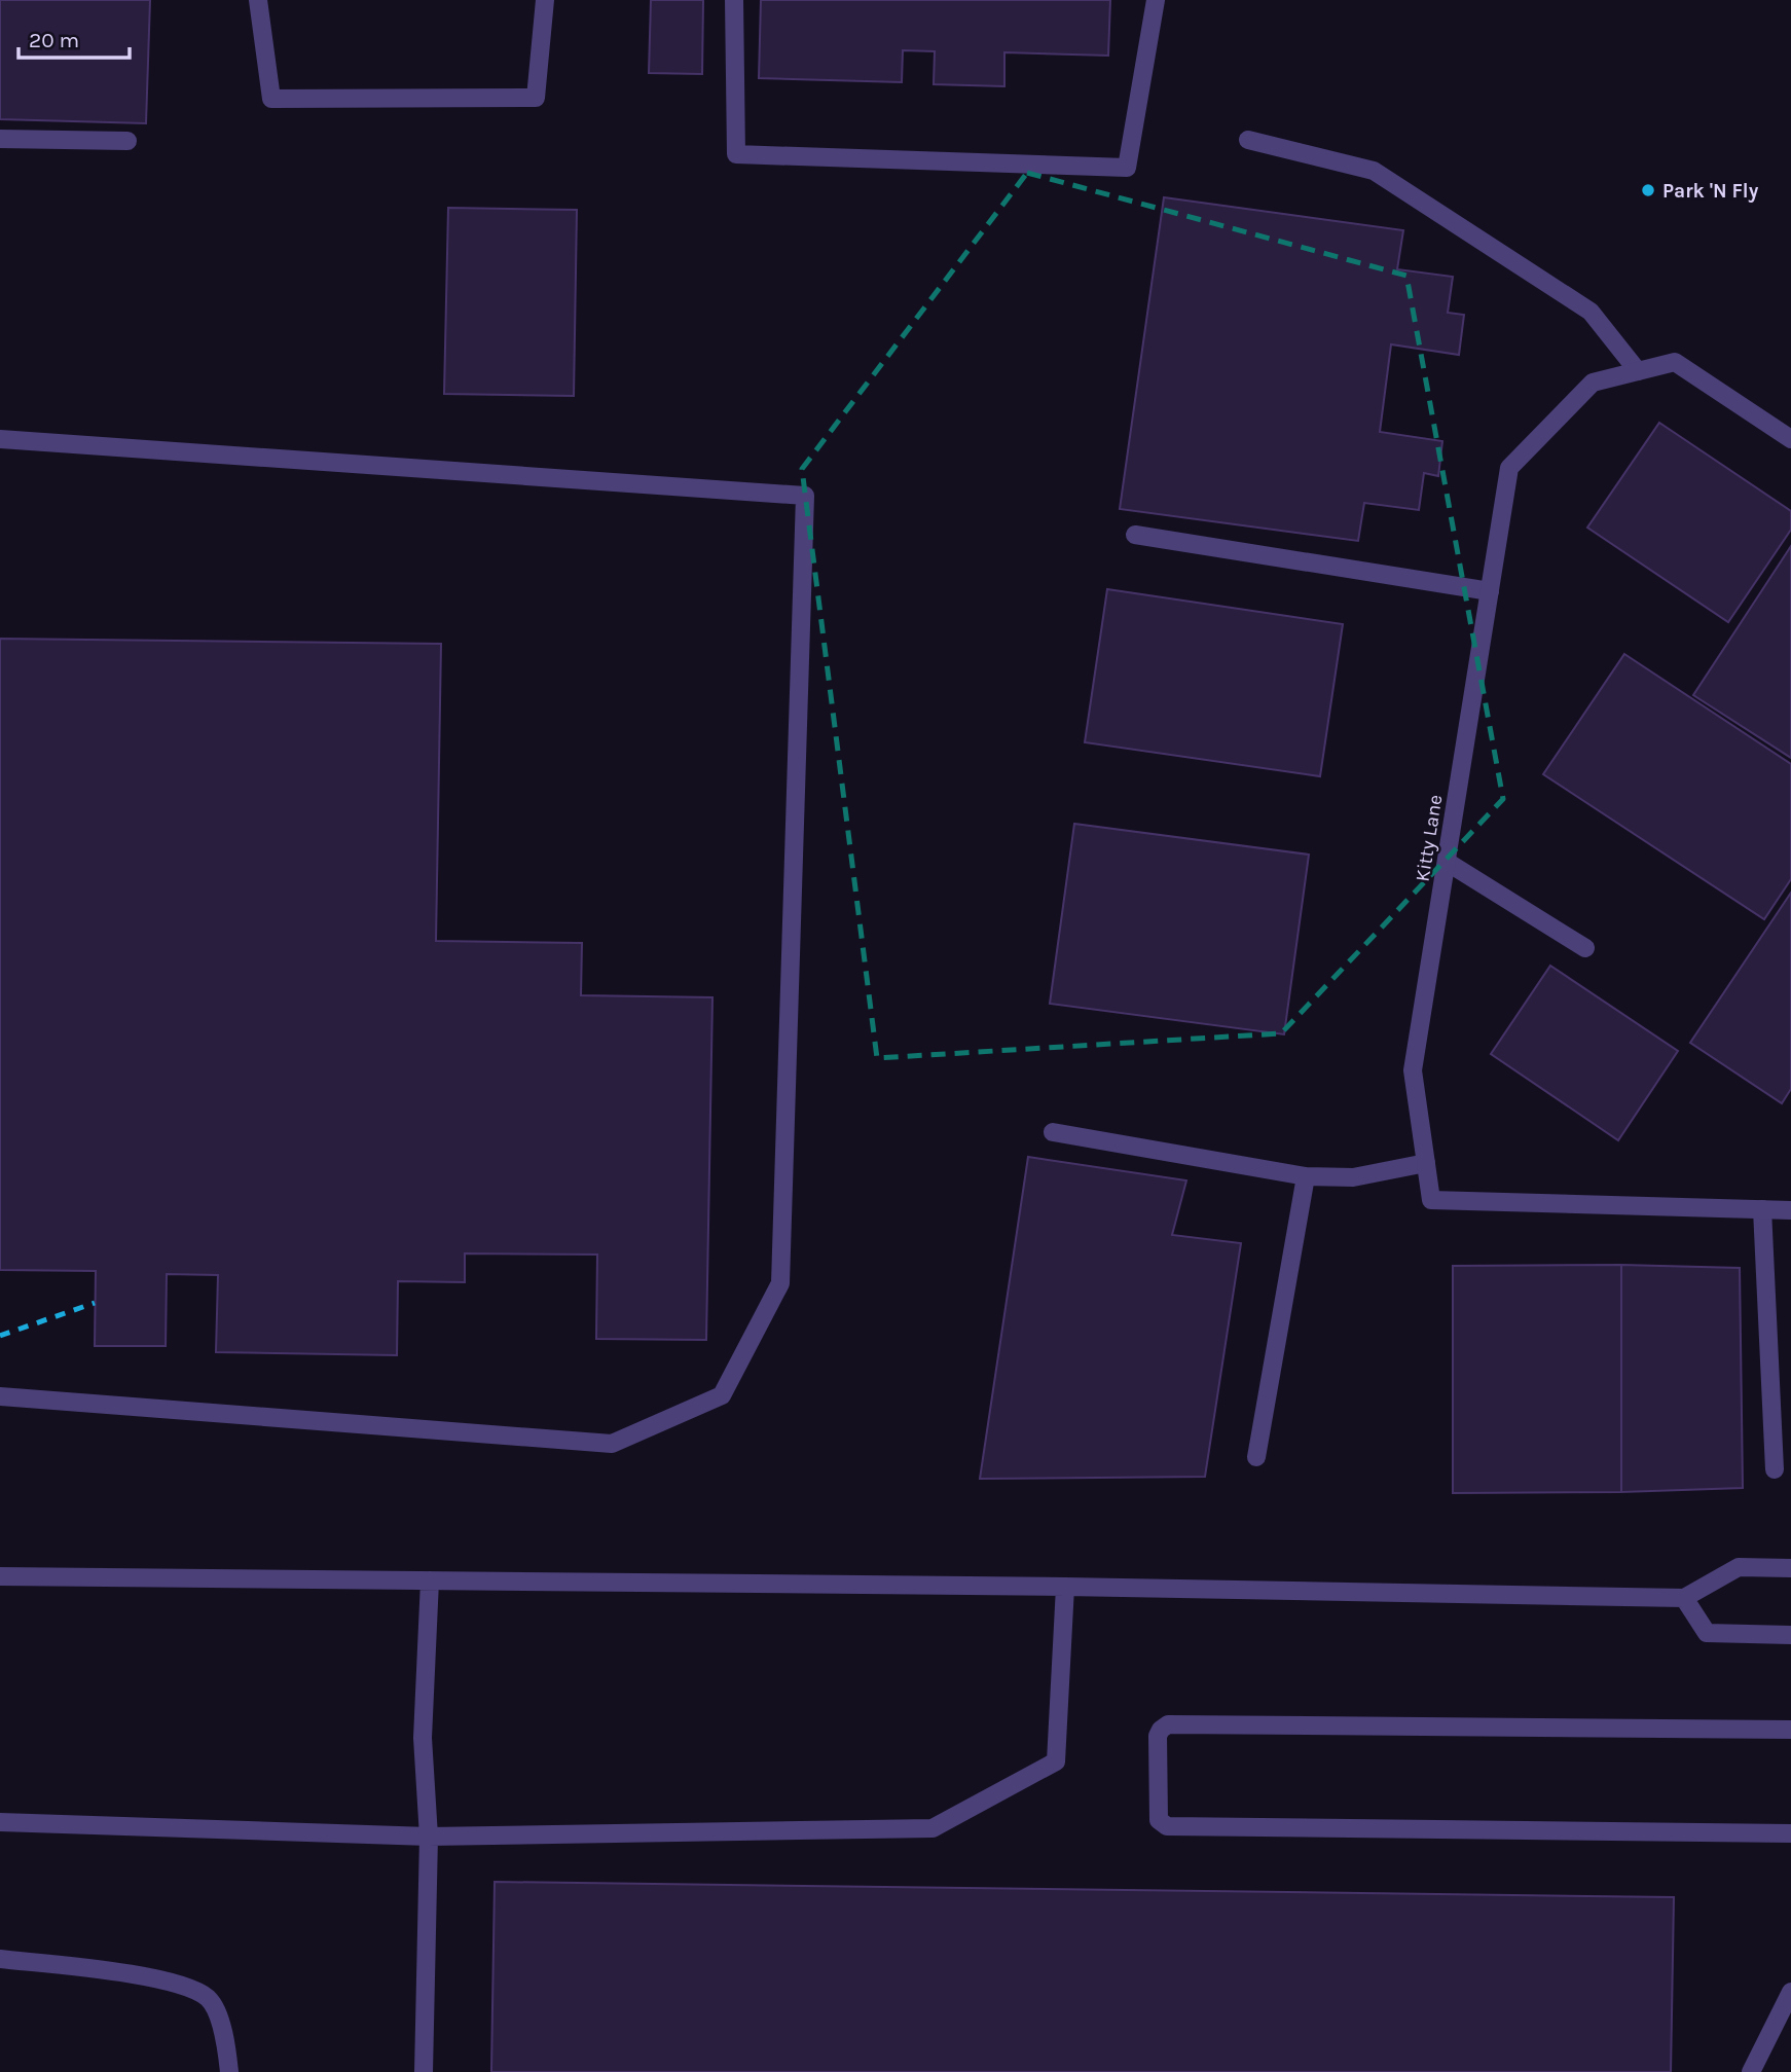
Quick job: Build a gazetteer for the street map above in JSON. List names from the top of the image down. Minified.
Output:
{"streets":{"street":["Kitty Lane"]},"places":["Park 'N Fly"],"scale_bar":"20 m"}
